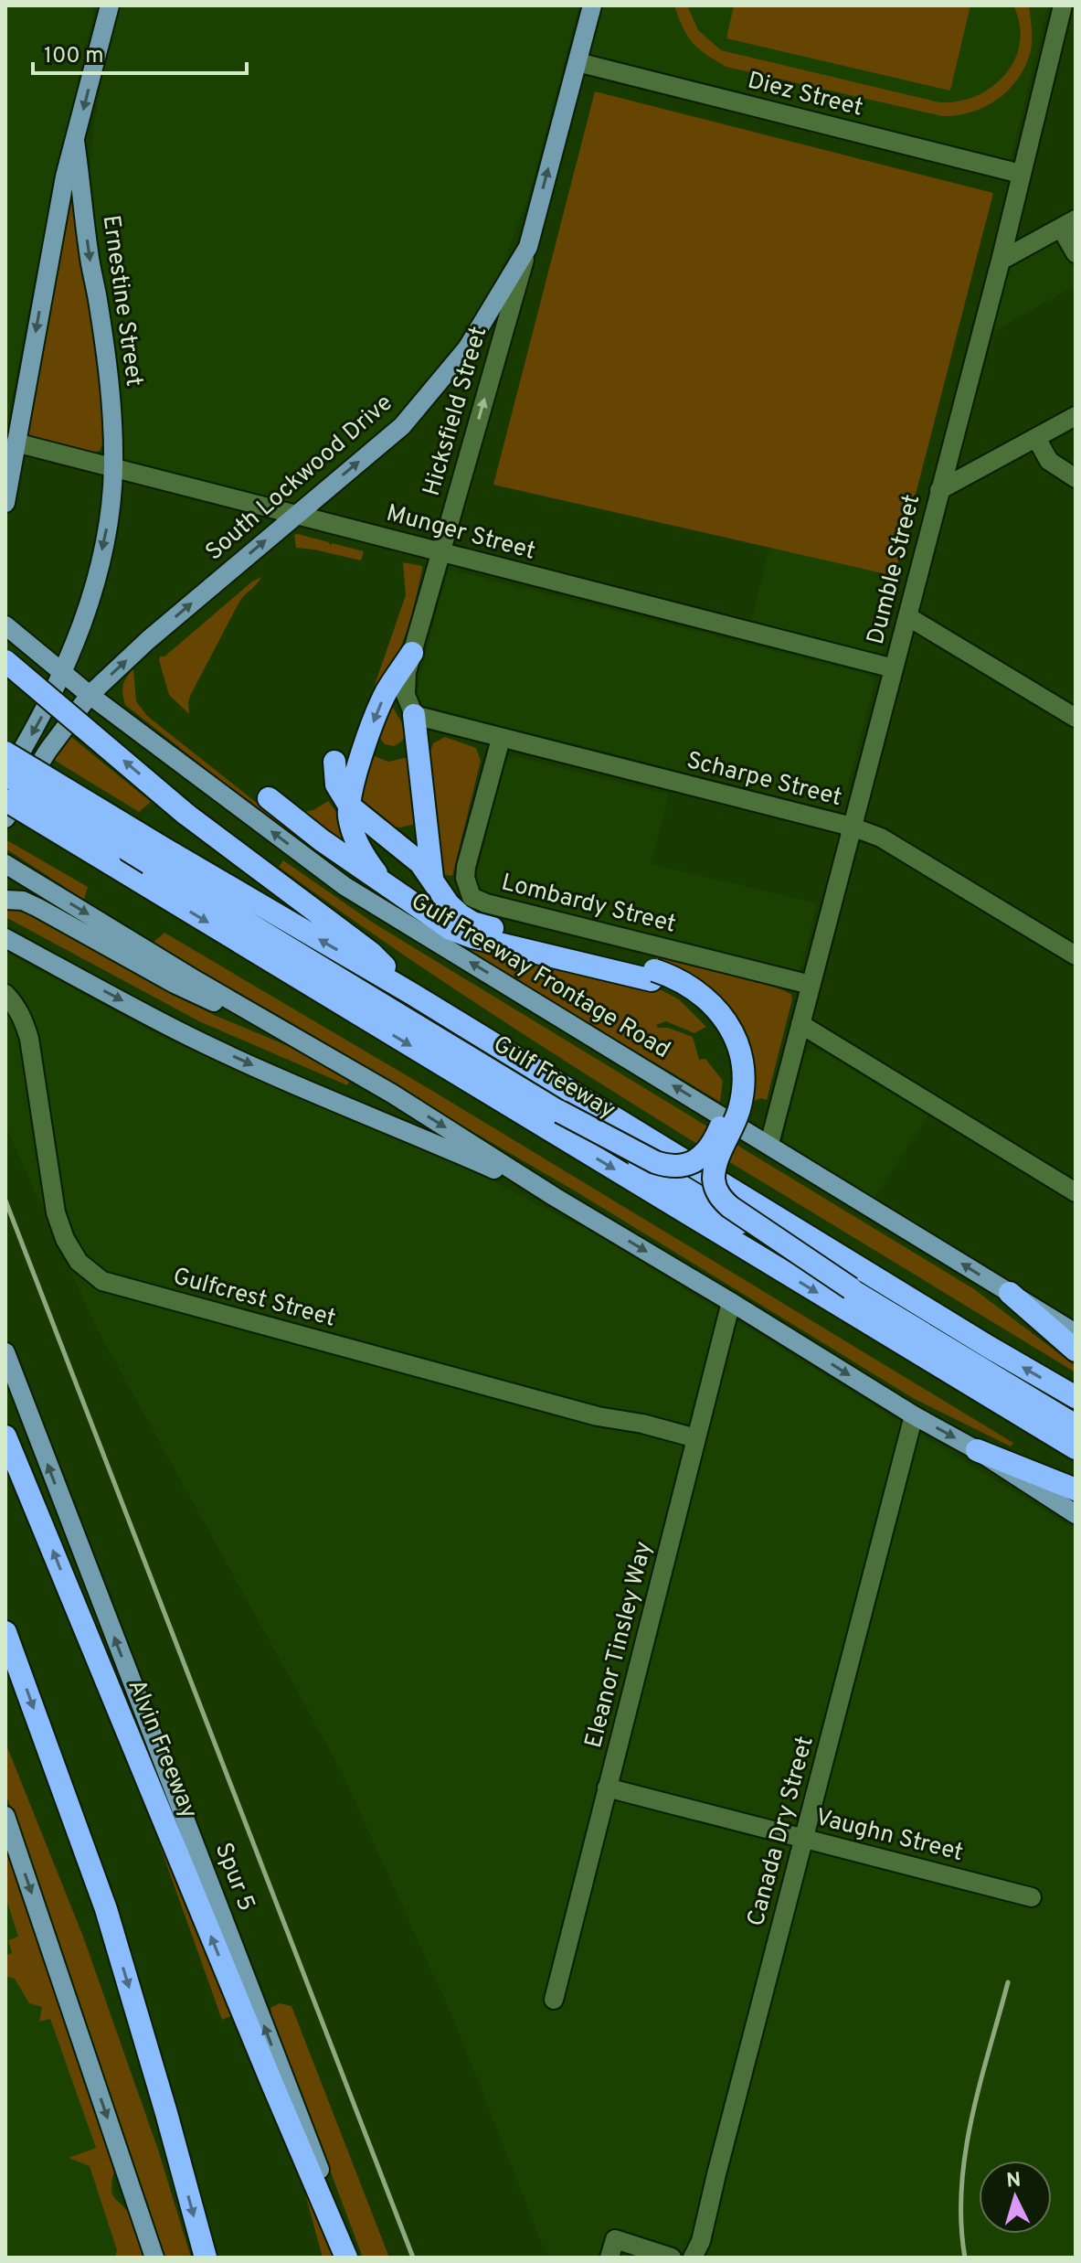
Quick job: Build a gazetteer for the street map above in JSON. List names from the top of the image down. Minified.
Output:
{"streets":{"highway":["Gulf Freeway","Alvin Freeway","Spur 5"],"main road":["Ernestine Street","South Lockwood Drive","Gulf Freeway Frontage Road"],"street":["Diez Street","Hicksfield Street","Munger Street","Dumble Street","Scharpe Street","Lombardy Street","Gulfcrest Street","Eleanor Tinsley Way","Canada Dry Street","Vaughn Street"]},"crossings":[["Diez Street","South Lockwood Drive"],["Diez Street","Dumble Street"],["Ernestine Street","Munger Street"],["Ernestine Street","Gulf Freeway Frontage Road"],["Hicksfield Street","South Lockwood Drive"],["Hicksfield Street","Munger Street"],["Hicksfield Street","Scharpe Street"],["South Lockwood Drive","Munger Street"],["South Lockwood Drive","Gulf Freeway Frontage Road"],["Munger Street","Dumble Street"],["Dumble Street","Scharpe Street"],["Dumble Street","Lombardy Street"],["Dumble Street","Gulf Freeway Frontage Road"],["Scharpe Street","Lombardy Street"],["Gulfcrest Street","Eleanor Tinsley Way"],["Eleanor Tinsley Way","Vaughn Street"],["Alvin Freeway","Spur 5"],["Canada Dry Street","Vaughn Street"]],"one_way":["Ernestine Street","Hicksfield Street","South Lockwood Drive","Spur 5"],"scale_bar":"100 m","north":"top"}
